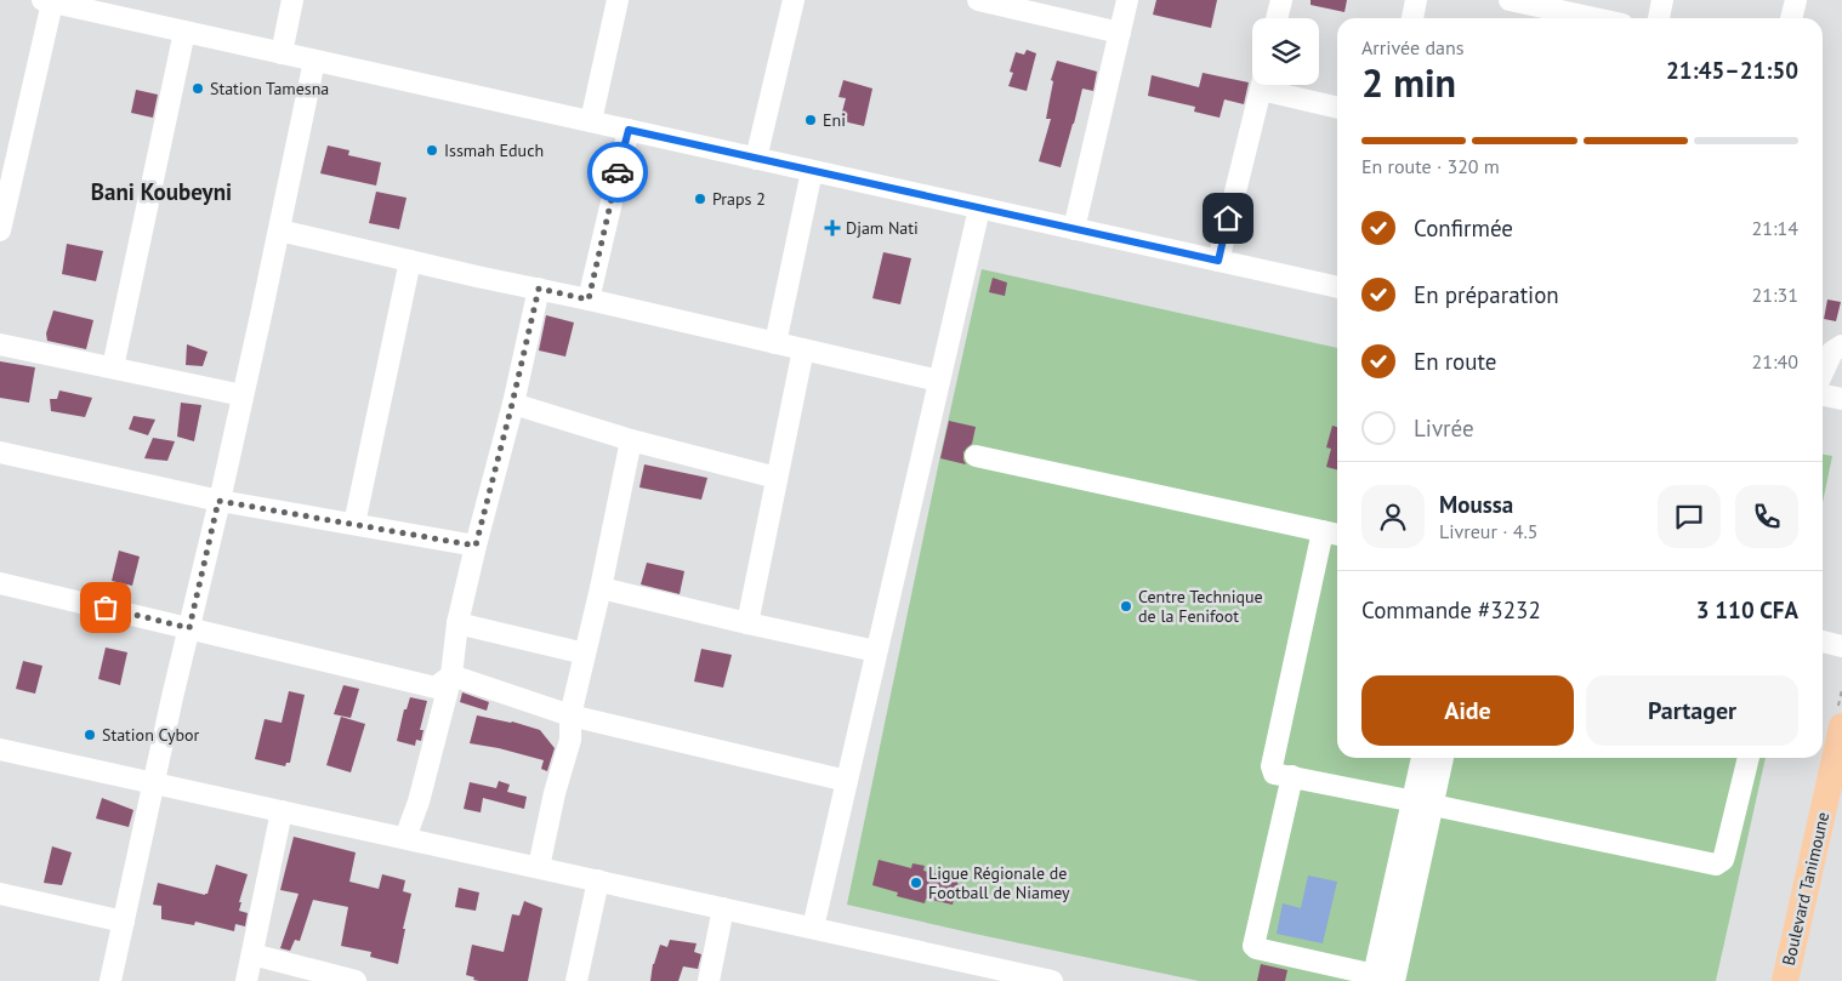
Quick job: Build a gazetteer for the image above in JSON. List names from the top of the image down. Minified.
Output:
{"streets":{"main road":["Boulevard Tanimoune"]},"districts":["Bani Koubeyni"],"places":{"other":["Station Tamesna","Eni","Issmah Educh","Praps 2","Centre Technique de la Fenifoot","Station Cybor","Ligue Régionale de Football de Niamey"],"health":["Djam Nati"]},"page":{"heading":["2 min","Arrivée dans","21:45–21:50"],"panel":["Moussa","Livreur · 4.5","Commande #3232","3 110 CFA"],"bar":"En route · 320 m","list":[["Confirmée","21:14"],["En préparation","21:31"],["En route","21:40"],"Livrée"],"buttons":["Aide","Partager"]}}
